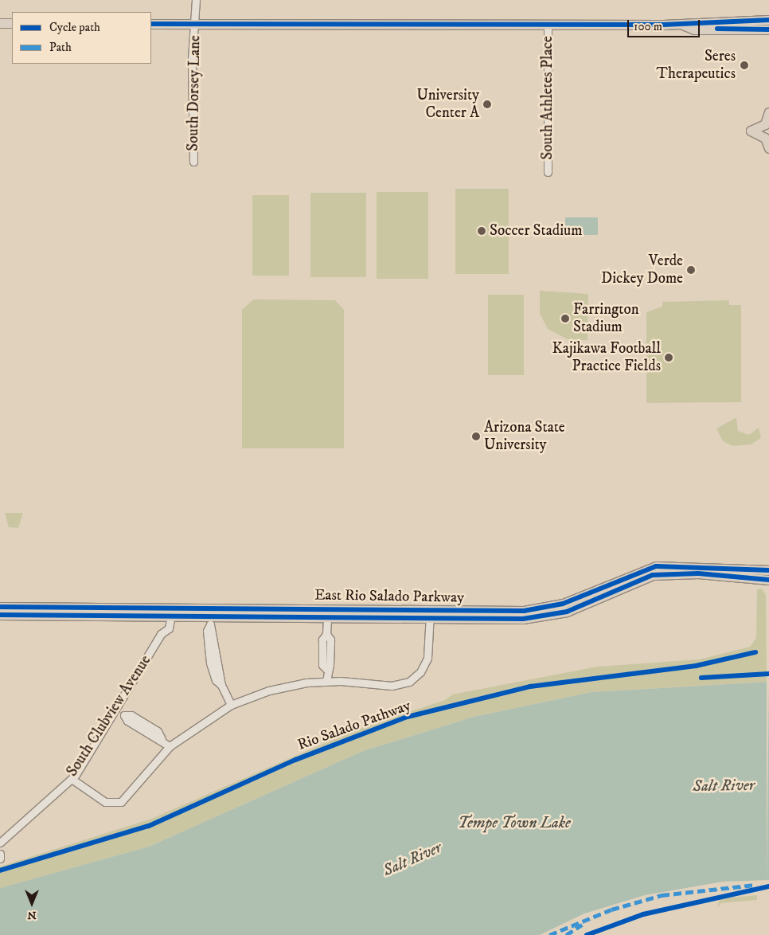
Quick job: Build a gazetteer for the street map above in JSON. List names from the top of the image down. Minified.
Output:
{"streets":{"main road":["East Rio Salado Parkway"],"street":["South Dorsey Lane","South Athletes Place","South Clubview Avenue"],"cycle path":["Rio Salado Pathway"]},"crossings":[["East Rio Salado Parkway","South Clubview Avenue"]],"water":["Salt River","Tempe Town Lake"],"places":["Seres Therapeutics","University Center A","Soccer Stadium","Verde Dickey Dome","Farrington Stadium","Kajikawa Football Practice Fields","Arizona State University"],"legend":["Cycle path","Path"],"scale_bar":"100 m","north":"bottom"}
